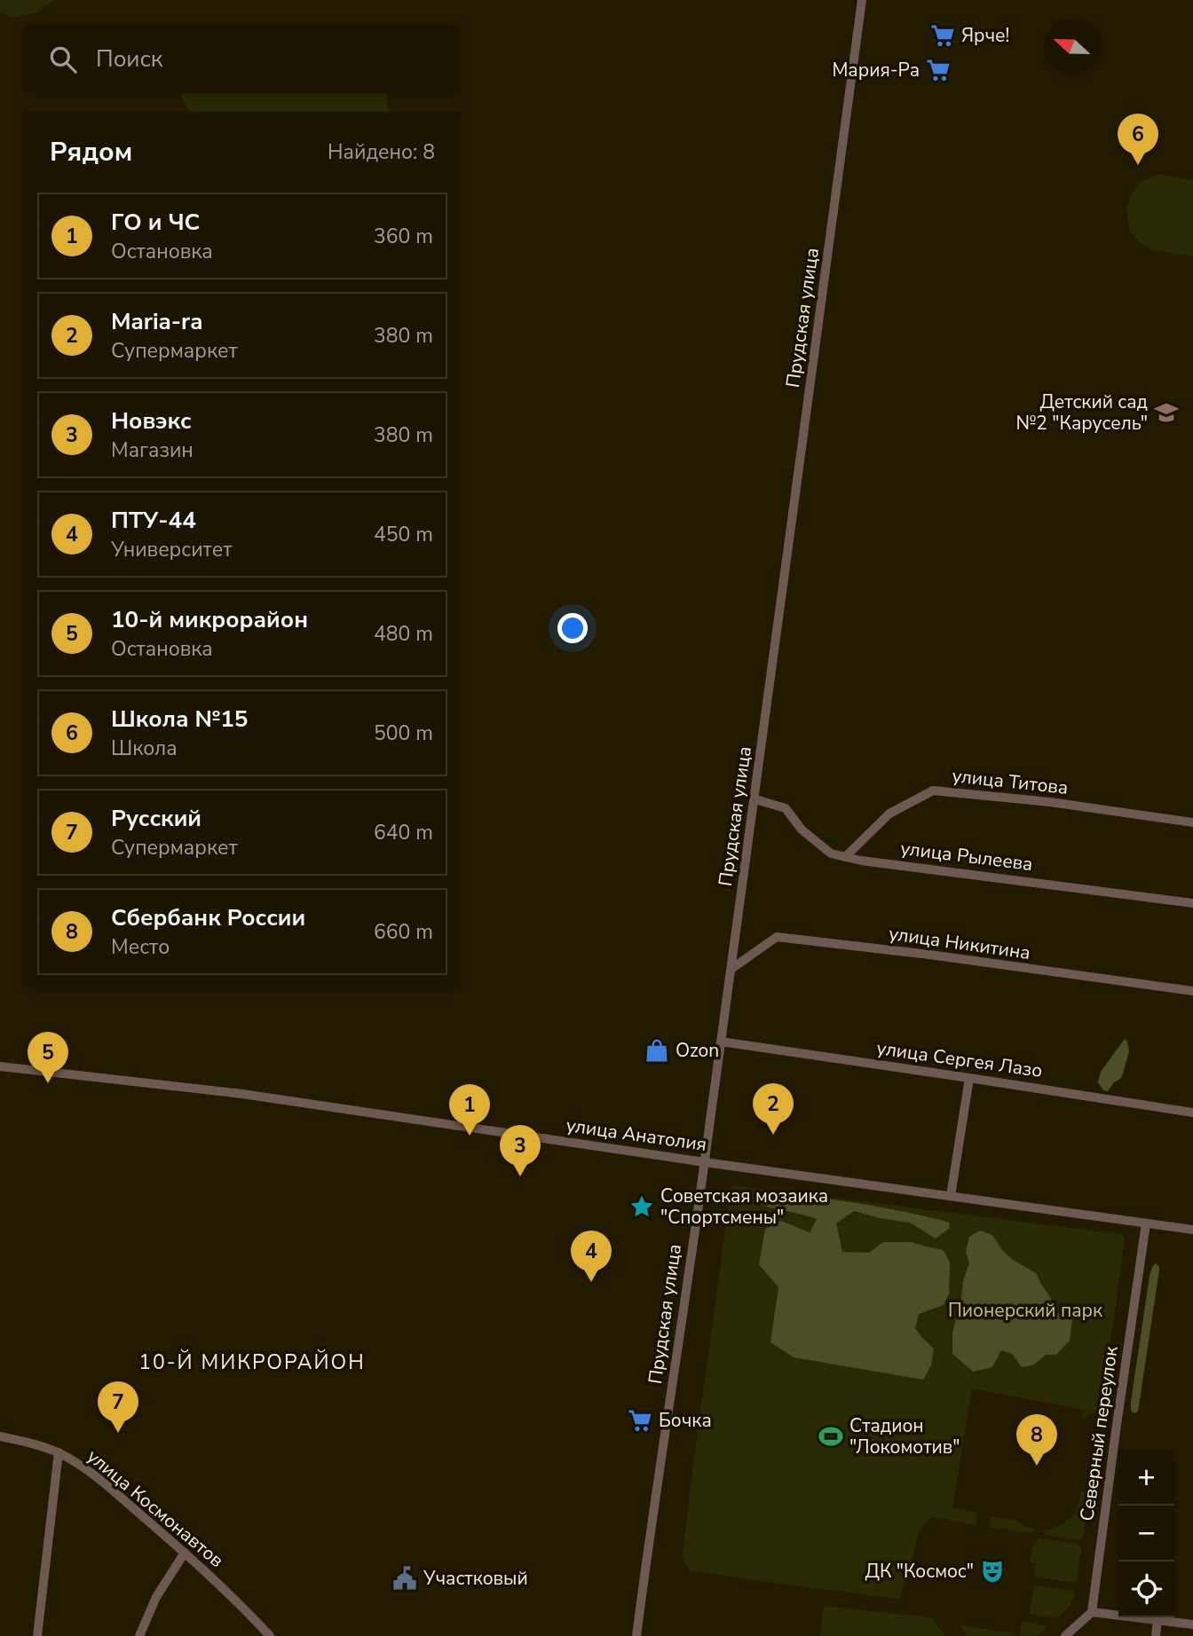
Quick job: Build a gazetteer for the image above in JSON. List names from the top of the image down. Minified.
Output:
{"streets":{"street":["Прудская улица","улица Титова","улица Рылеева","улица Никитина","улица Сергея Лазо","улица Анатолия","Северный переулок","улица Космонавтов"]},"crossings":[["Прудская улица","улица Рылеева"],["Прудская улица","улица Никитина"],["Прудская улица","улица Сергея Лазо"],["Прудская улица","улица Анатолия"],["улица Титова","улица Рылеева"],["улица Анатолия","Северный переулок"]],"districts":["10-Й МИКРОРАЙОН"],"parks":["Пионерский парк"],"places":{"supermarket":["Ярче!","Мария-Ра","Бочка"],"school or university":["Детский сад №2 \"Карусель\""],"shop":["Ozon"],"place":["Советская мозаика \"Спортсмены\""],"sports":["Стадион \"Локомотив\""],"theatre":["ДК \"Космос\""],"public building":["Участковый"]},"north":"left","page":{"search":"Поиск","heading":["Рядом","Найдено: 8"],"pins":["6","5","2","1","3","4","7","8"],"list":[{"mark":"1","name":"ГО и ЧС","note":"Остановка","value":"360 m"},{"mark":"2","name":"Maria-ra","note":"Супермаркет","value":"380 m"},{"mark":"3","name":"Новэкс","note":"Магазин","value":"380 m"},{"mark":"4","name":"ПТУ-44","note":"Университет","value":"450 m"},{"mark":"5","name":"10-й микрорайон","note":"Остановка","value":"480 m"},{"mark":"6","name":"Школа №15","note":"Школа","value":"500 m"},{"mark":"7","name":"Русский","note":"Супермаркет","value":"640 m"},{"mark":"8","name":"Сбербанк России","note":"Место","value":"660 m"}],"map_buttons":["+","−"]}}
